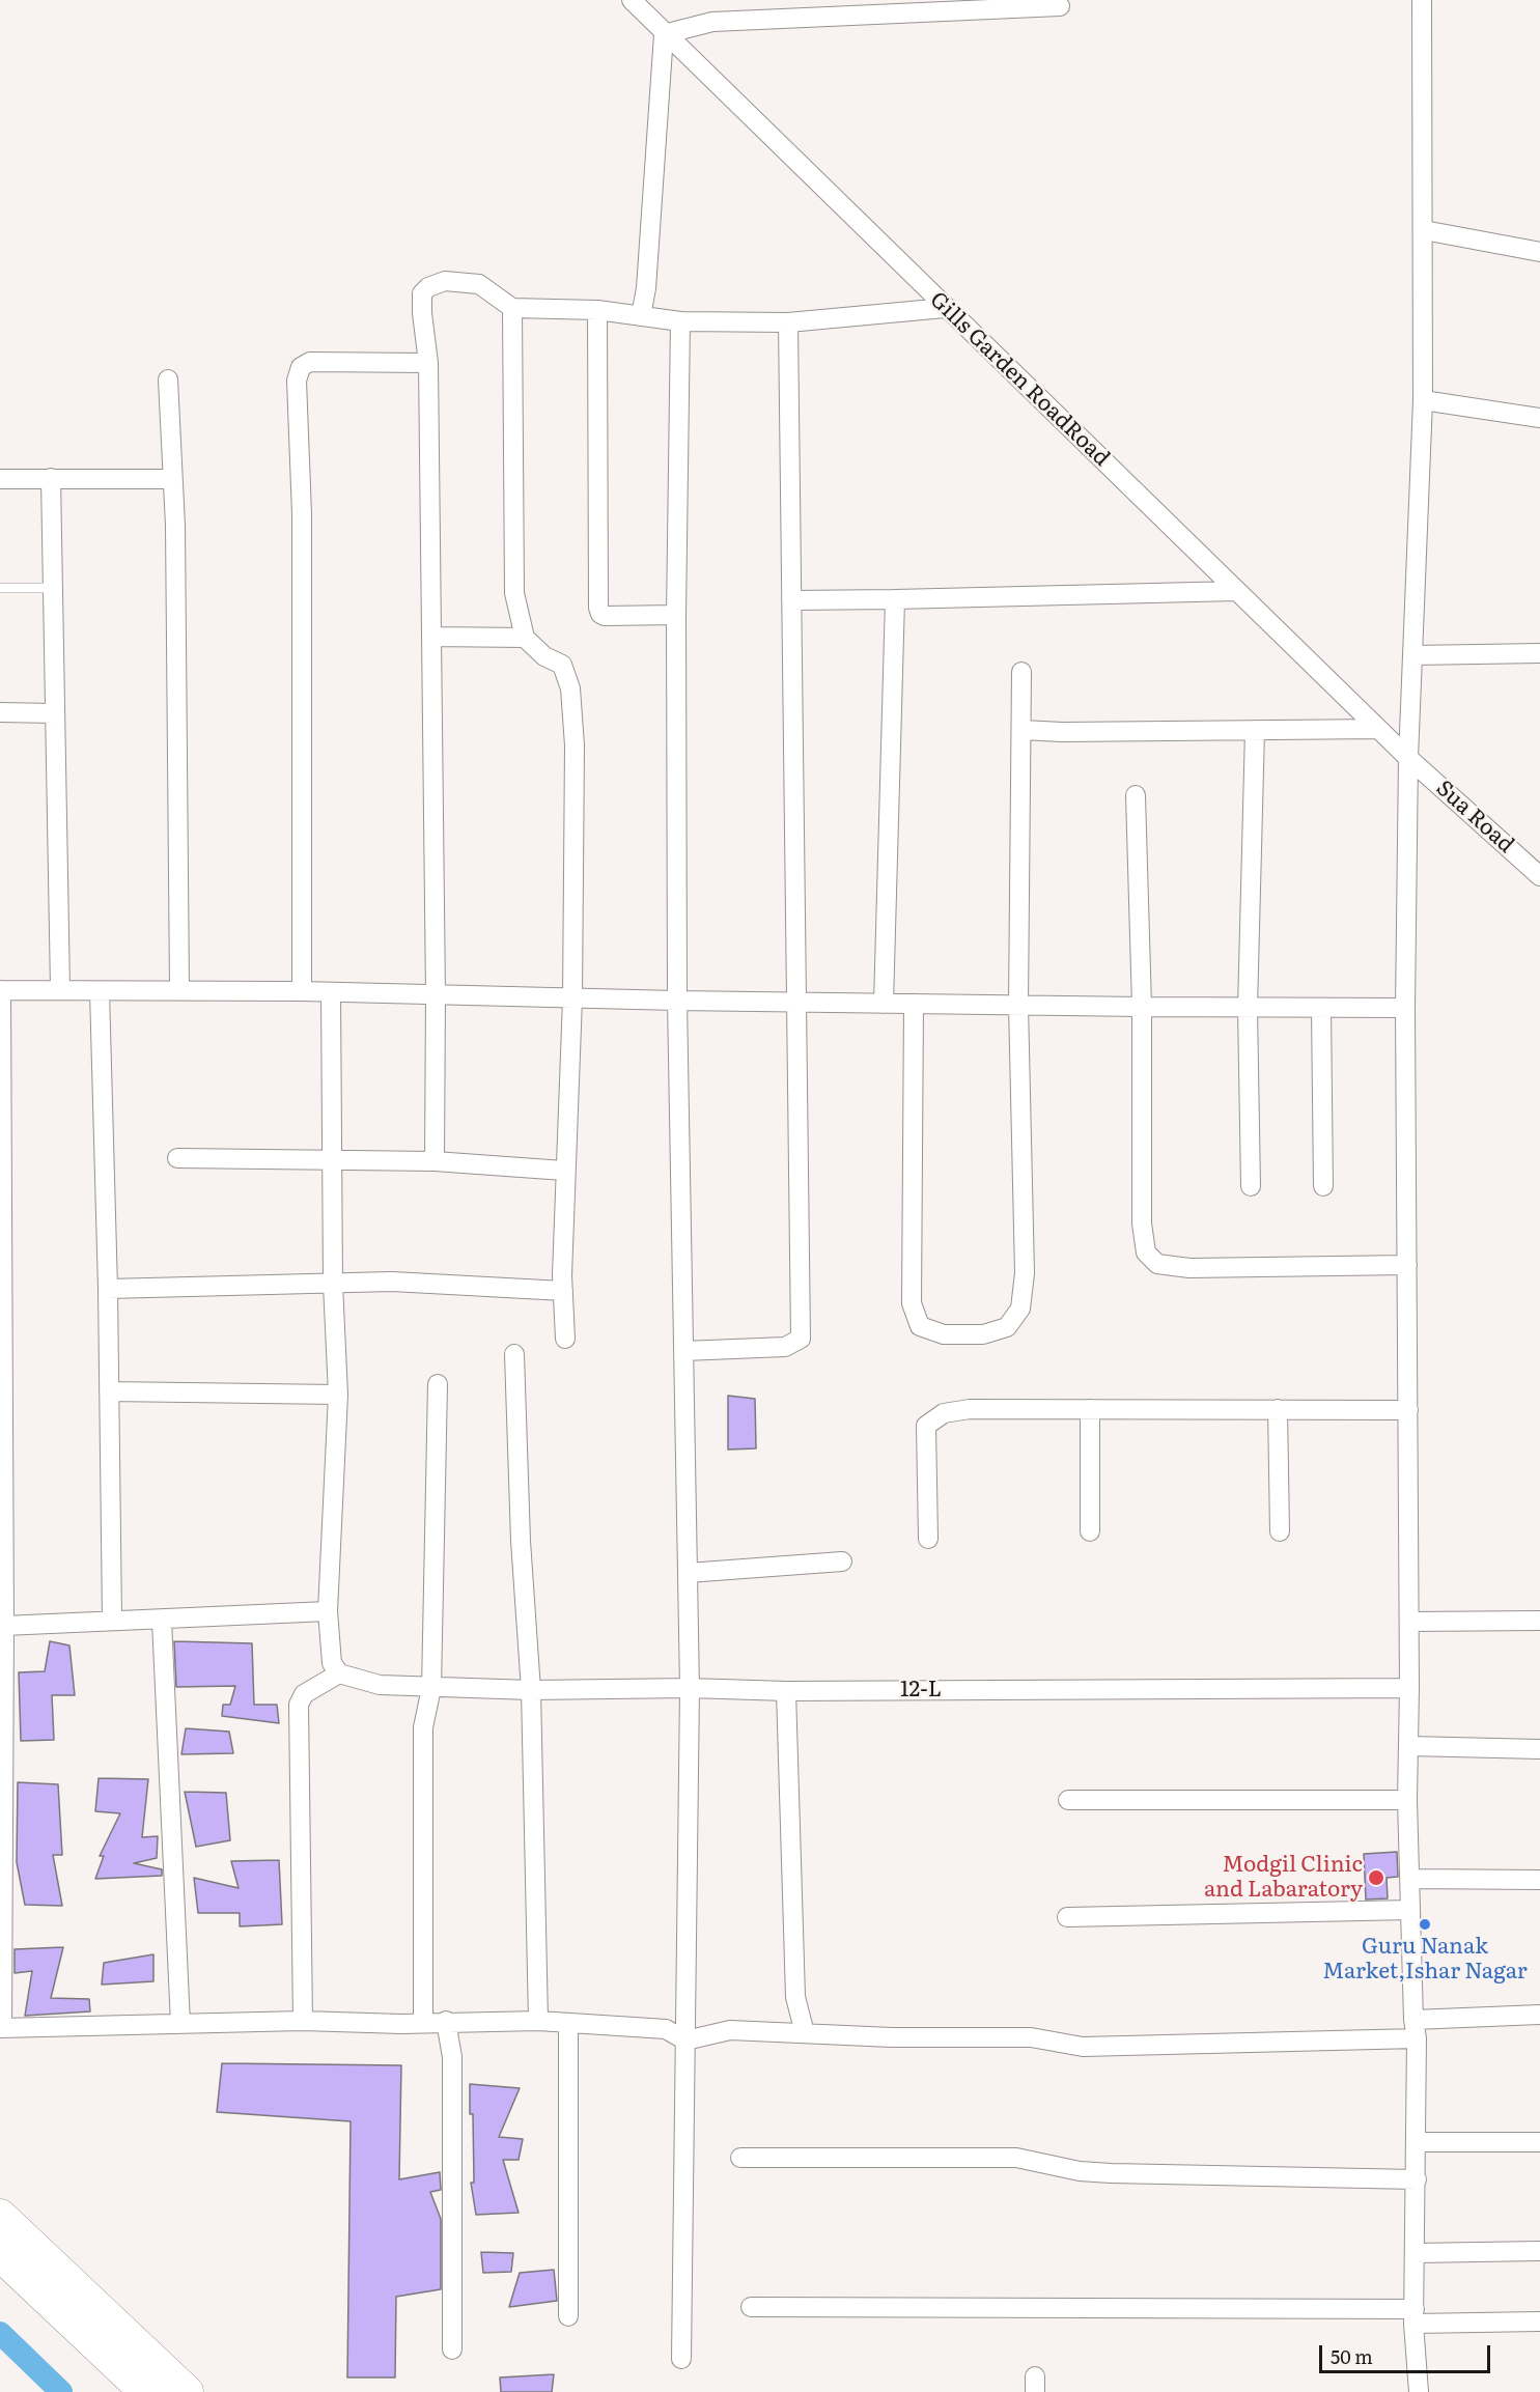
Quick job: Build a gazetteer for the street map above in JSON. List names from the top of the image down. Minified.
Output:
{"streets":{"street":["Gills Garden RoadRoad","Sua Road","12-L"]},"crossings":[["Gills Garden RoadRoad","Sua Road"]],"places":["Modgil Clinic and Labaratory","Guru Nanak Market,Ishar Nagar"],"scale_bar":"50 m"}
